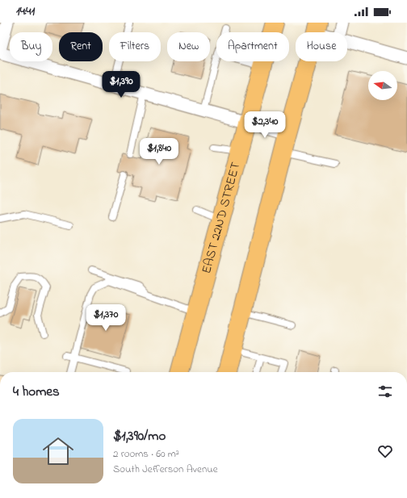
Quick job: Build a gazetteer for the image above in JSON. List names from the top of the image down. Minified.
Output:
{"streets":{"main road":["EAST 22ND STREET"]},"north":"left","page":{"status":"14:41","chip":["Buy","Rent","Filters","New","Apartment","House"],"price":["$1,390","$2,340","$1,840","$1,370"],"heading":"4 homes","list":[{"name":"$1,390/mo","note":"2 rooms · 60 m² · South Jefferson Avenue"}]}}
